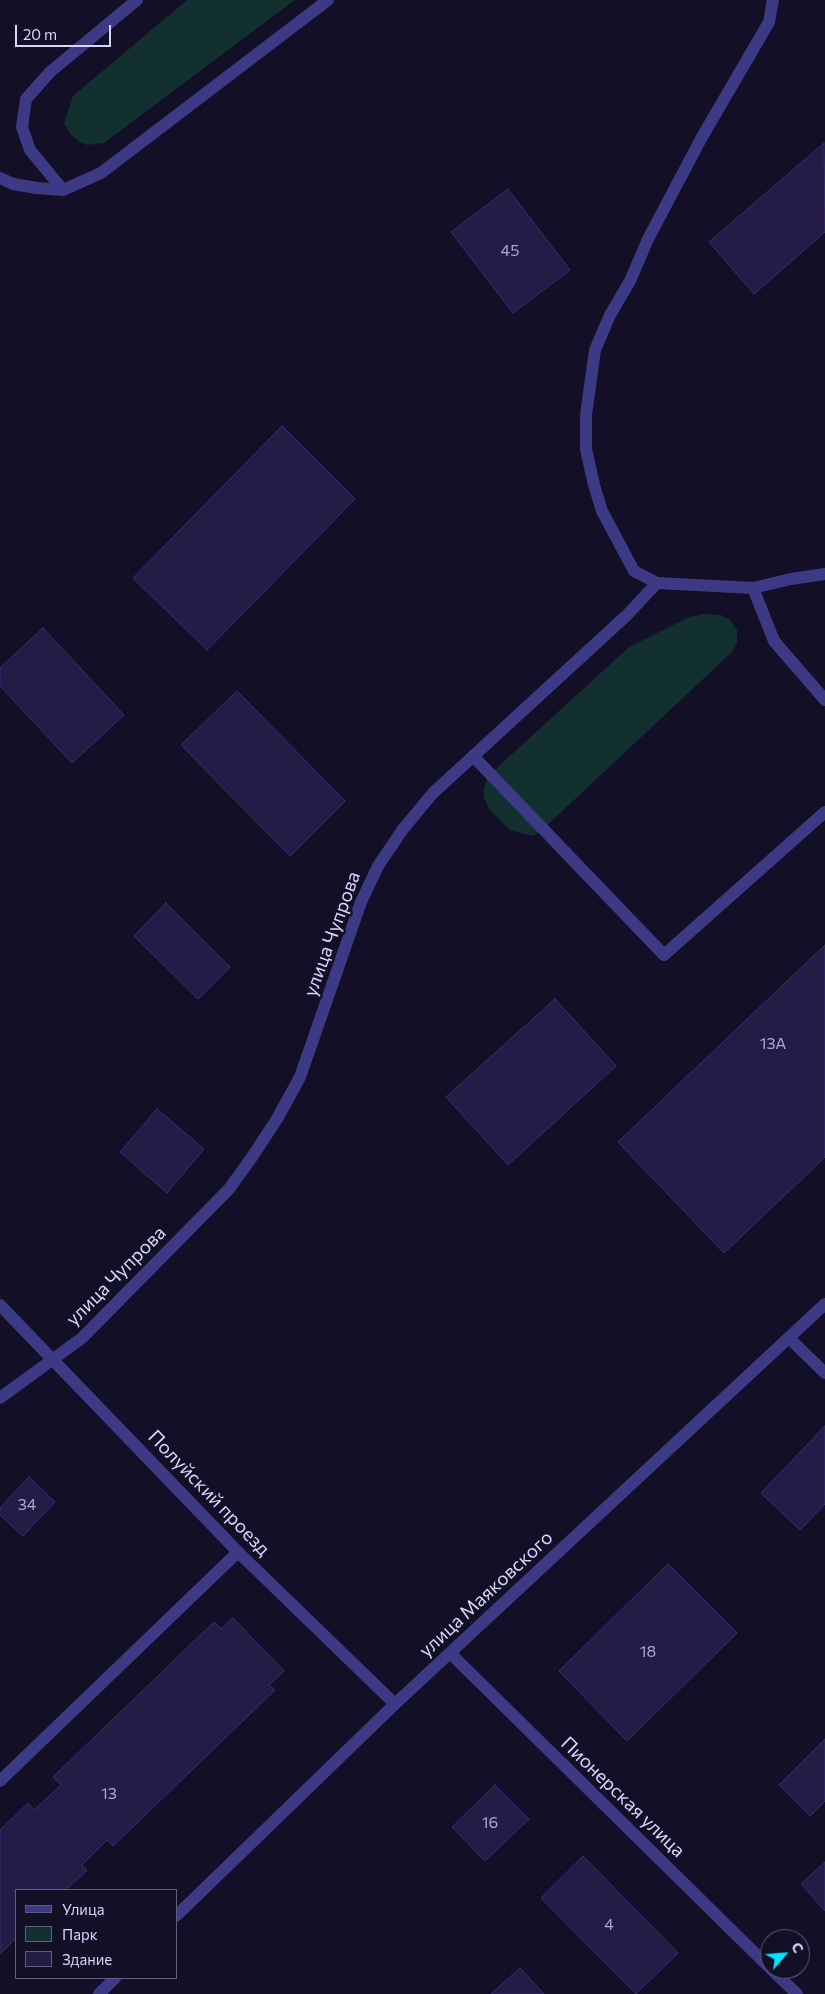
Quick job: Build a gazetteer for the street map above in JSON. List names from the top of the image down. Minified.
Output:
{"streets":{"street":["улица Чупрова","Полуйский проезд","улица Маяковского","Пионерская улица"]},"crossings":[["улица Чупрова","Полуйский проезд"],["Полуйский проезд","улица Маяковского"],["улица Маяковского","Пионерская улица"]],"house_numbers":["45","13А","34","18","13","16","4"],"legend":["Улица","Парк","Здание"],"scale_bar":"20 m","north":"top right"}
